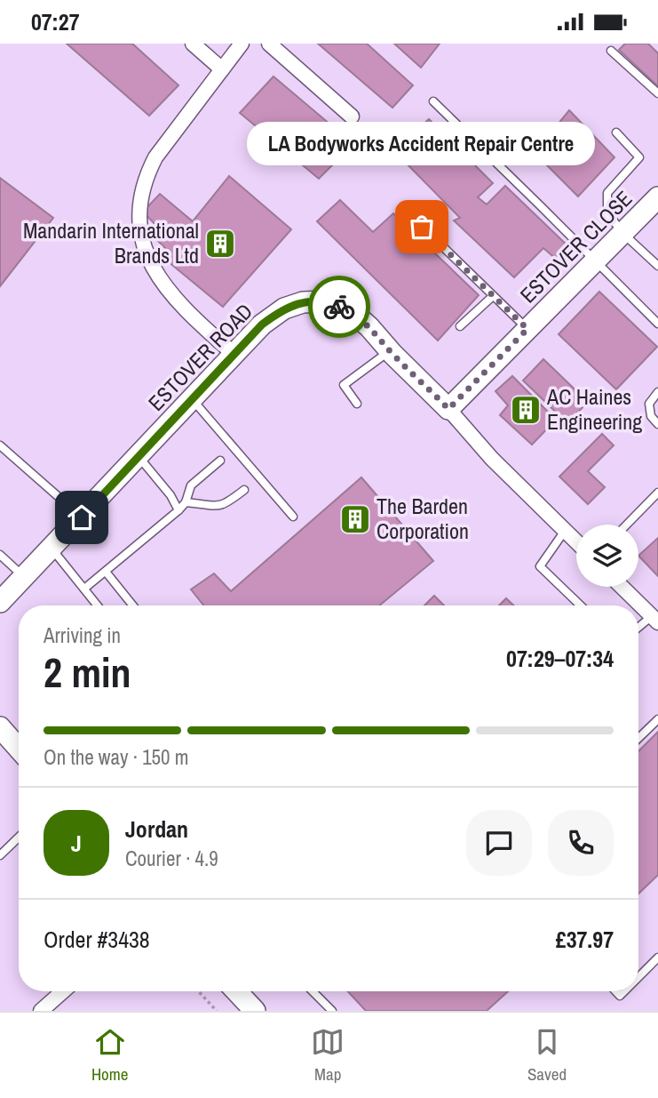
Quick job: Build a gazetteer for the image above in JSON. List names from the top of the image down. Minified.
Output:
{"streets":{"street":["ESTOVER CLOSE","ESTOVER ROAD"]},"crossings":[["ESTOVER CLOSE","ESTOVER ROAD"]],"places":{"other":["LA Bodyworks Accident Repair Centre"],"building":["Mandarin International Brands Ltd","AC Haines Engineering","The Barden Corporation"]},"page":{"status":"07:27","bubble":"LA Bodyworks Accident Repair Centre","heading":["2 min","Arriving in","07:29–07:34"],"panel":["Jordan","Courier · 4.9","Order #3438","£37.97"],"bar":"On the way · 150 m","round":"J","tabs":["Home","Map","Saved"]}}
